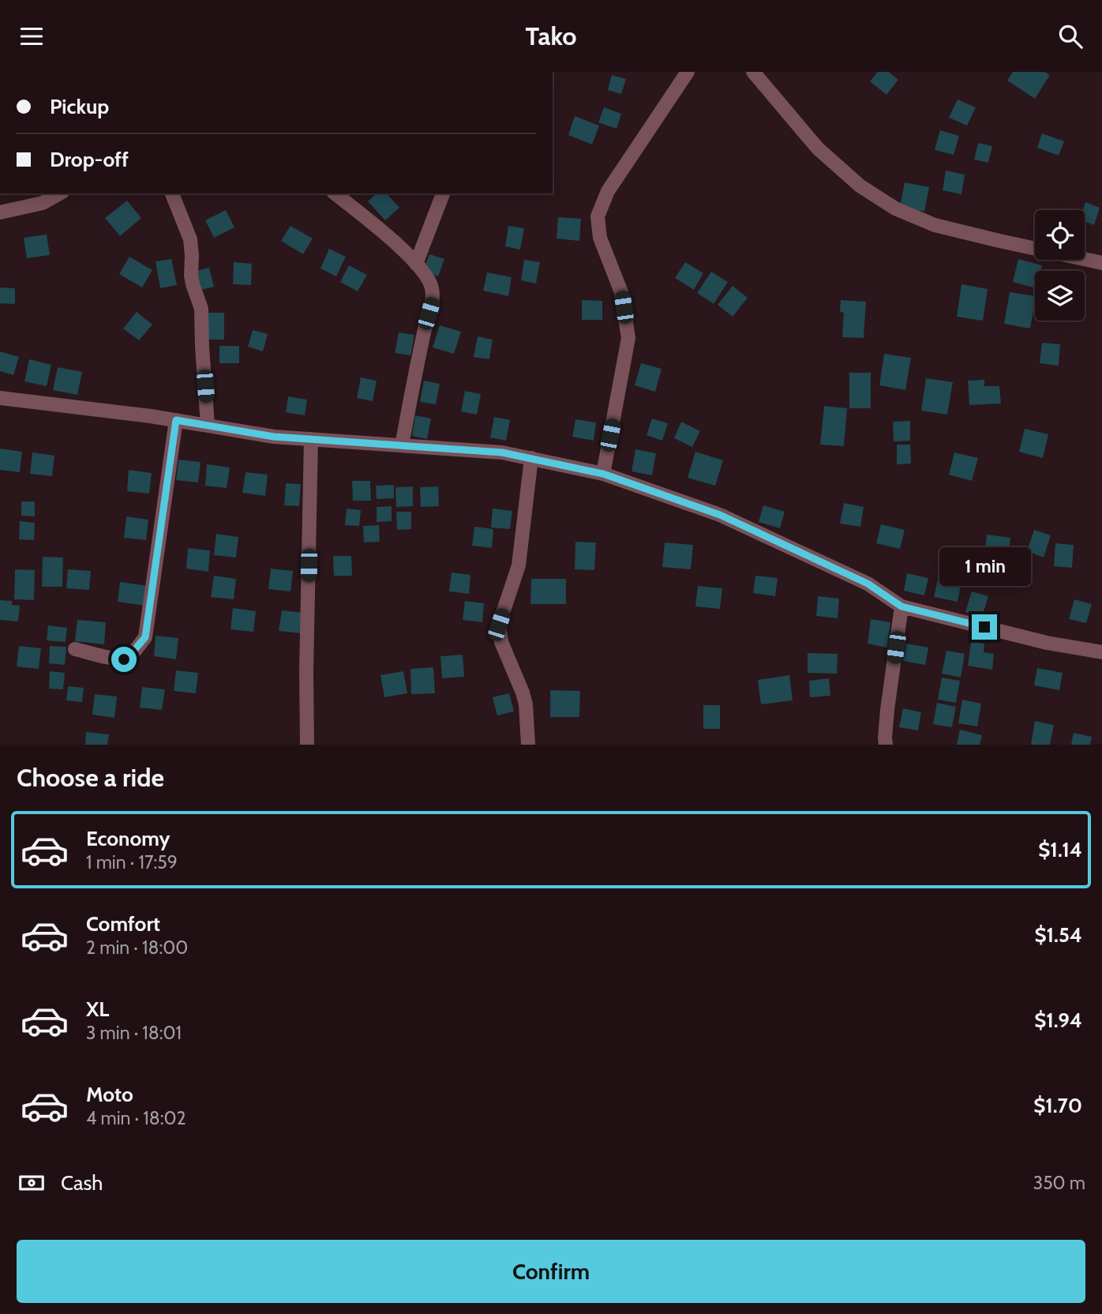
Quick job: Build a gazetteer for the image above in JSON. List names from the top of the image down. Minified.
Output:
{"page":{"header":"Tako","banner":["Pickup","Drop-off"],"bubble":"1 min","heading":"Choose a ride","list":[{"name":"Economy","note":"1 min · 17:59","value":"$1.14"},{"name":"Comfort","note":"2 min · 18:00","value":"$1.54"},{"name":"XL","note":"3 min · 18:01","value":"$1.94"},{"name":"Moto","note":"4 min · 18:02","value":"$1.70"}],"pay":["Cash","350 m"],"buttons":"Confirm"}}
